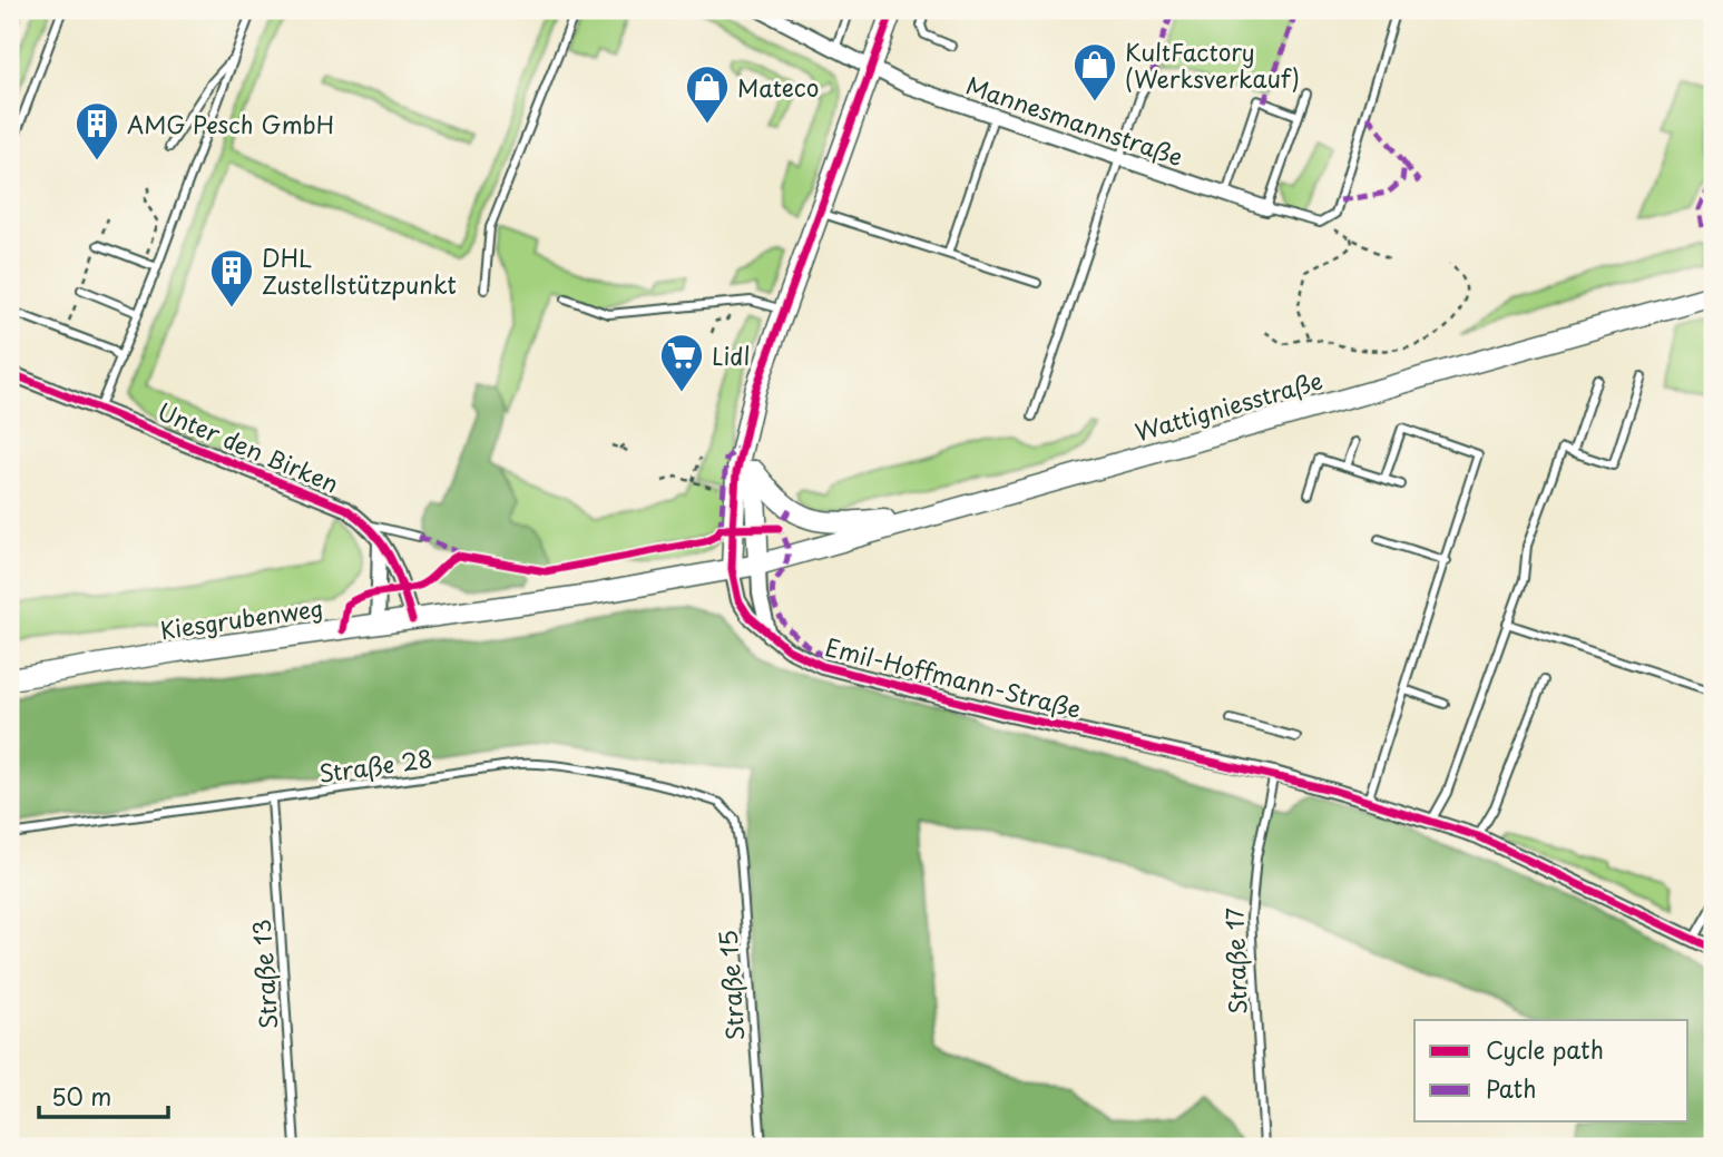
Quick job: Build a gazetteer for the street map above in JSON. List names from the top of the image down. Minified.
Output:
{"streets":{"main road":["Wattigniesstraße","Kiesgrubenweg","Emil-Hoffmann-Straße"],"street":["Mannesmannstraße","Unter den Birken"],"lane":["Straße 28","Straße 17","Straße 13","Straße 15"]},"crossings":[["Mannesmannstraße","Emil-Hoffmann-Straße"],["Wattigniesstraße","Kiesgrubenweg"],["Wattigniesstraße","Emil-Hoffmann-Straße"],["Unter den Birken","Kiesgrubenweg"],["Kiesgrubenweg","Emil-Hoffmann-Straße"],["Emil-Hoffmann-Straße","Straße 17"],["Straße 28","Straße 13"],["Straße 28","Straße 15"]],"places":{"shop":["KultFactory (Werksverkauf)","Mateco"],"building":["AMG Pesch GmbH","DHL Zustellstützpunkt"],"supermarket":["Lidl"]},"legend":["Cycle path","Path"],"scale_bar":"50 m"}
